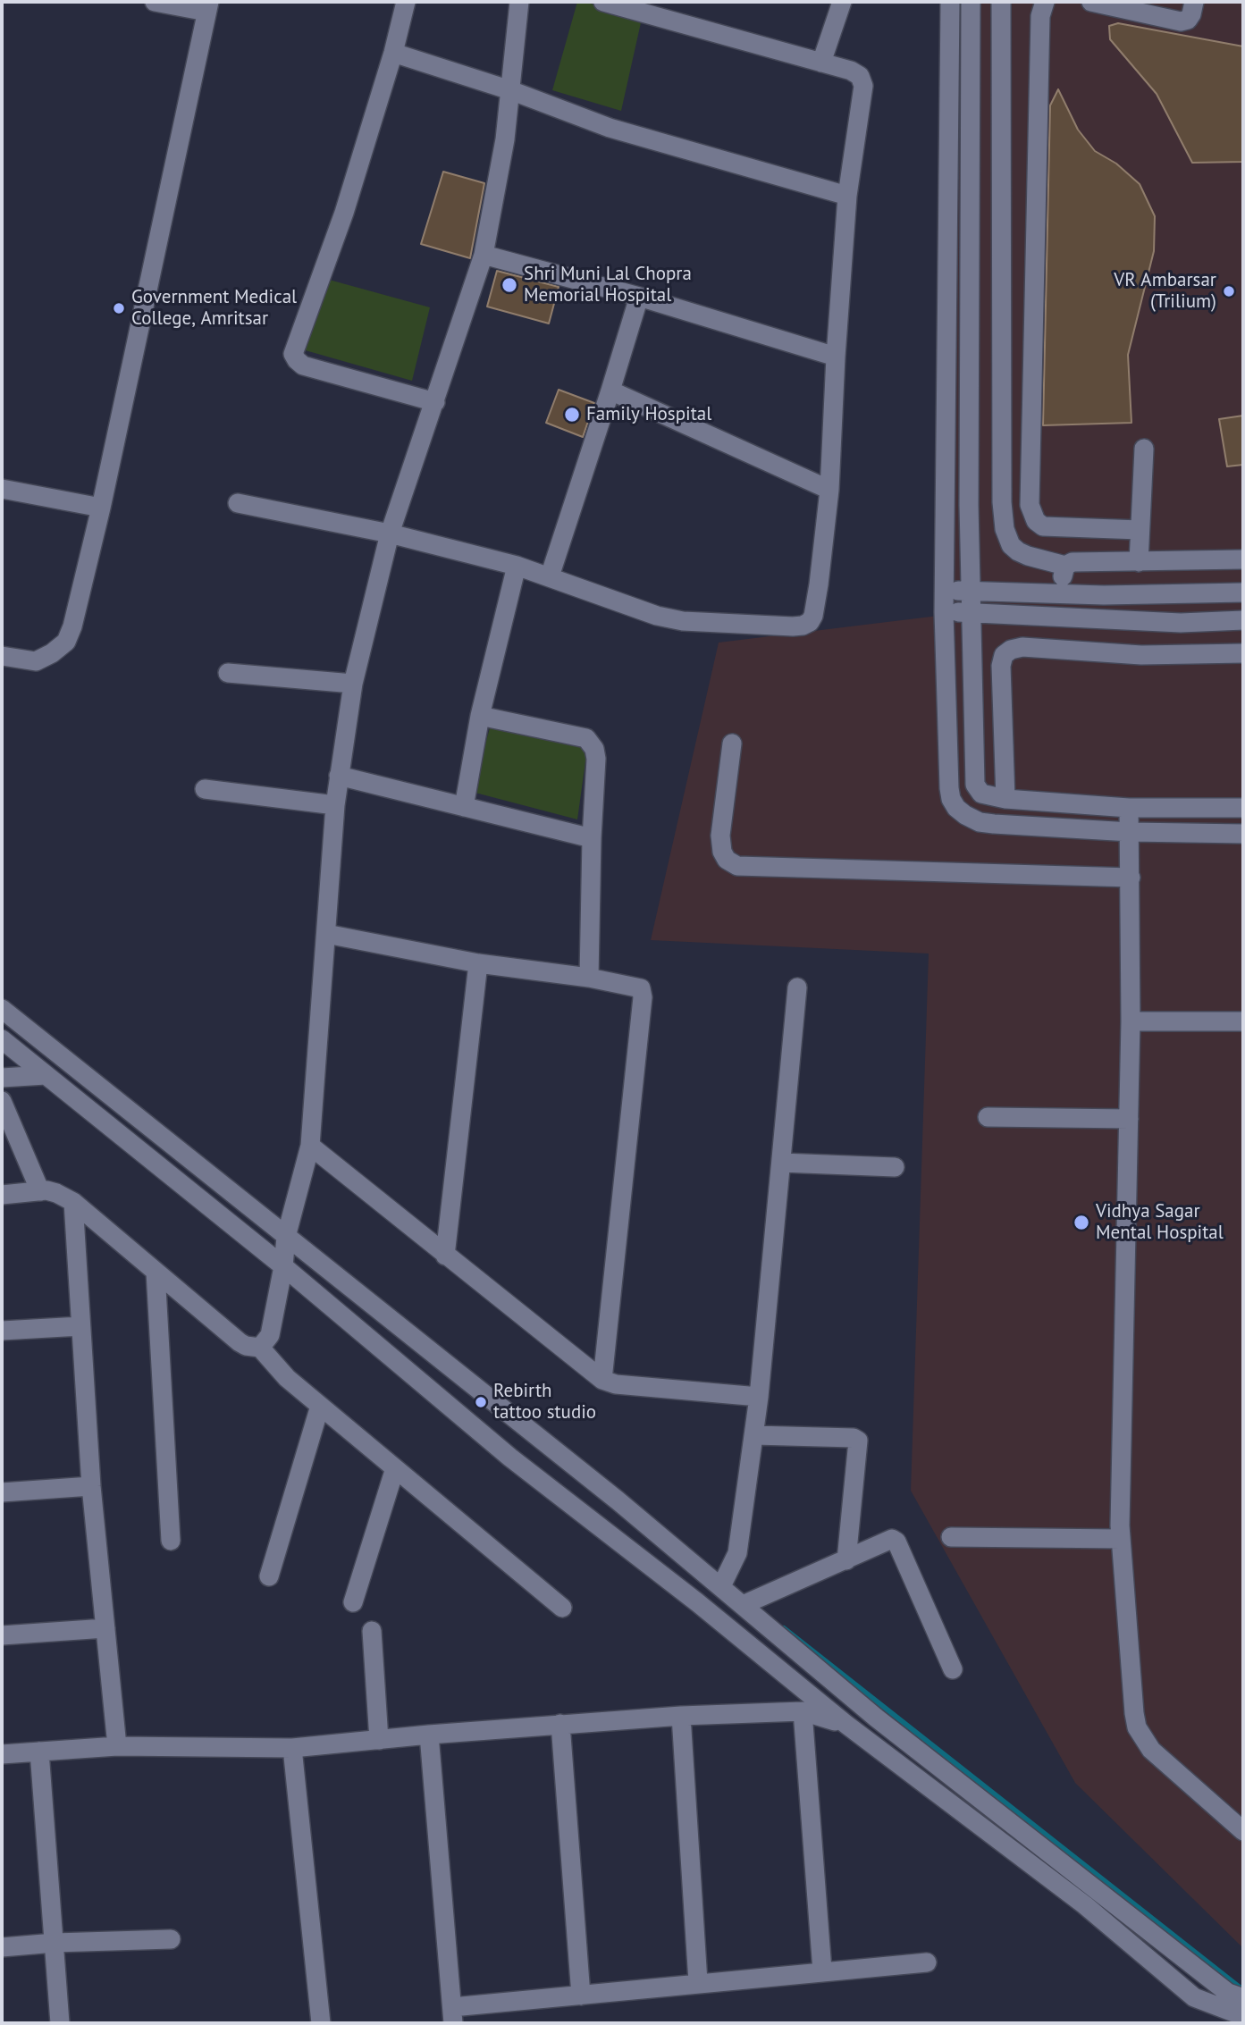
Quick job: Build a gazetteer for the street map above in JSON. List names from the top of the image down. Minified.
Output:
{"places":["Shri Muni Lal Chopra Memorial Hospital","VR Ambarsar (Trilium)","Government Medical College, Amritsar","Family Hospital","Vidhya Sagar Mental Hospital","Rebirth tattoo studio"]}
